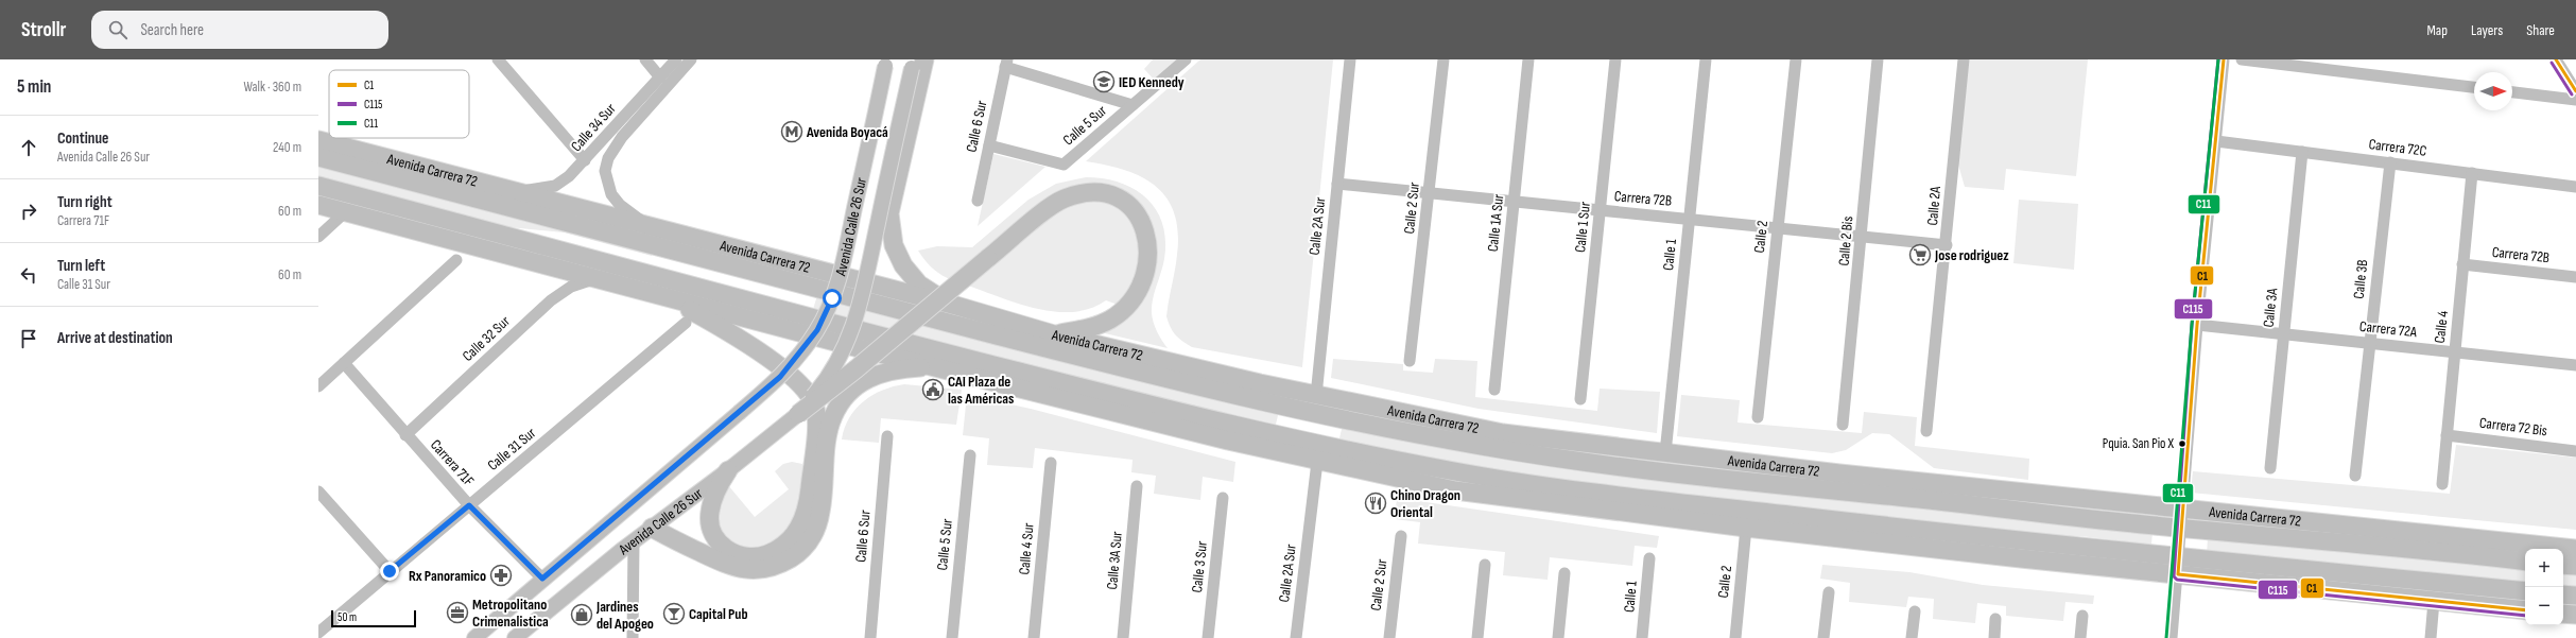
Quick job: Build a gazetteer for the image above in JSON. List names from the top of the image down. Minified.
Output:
{"streets":{"highway":["Avenida Carrera 72"],"main road":["Avenida Calle 26 Sur"],"street":["Calle 5 Sur","Calle 6 Sur","Calle 34 Sur","Carrera 72C","Carrera 72B","Calle 2A","Calle 2 Sur","Calle 1A Sur","Calle 2A Sur","Calle 1 Sur","Calle 2","Calle 2 Bis","Calle 1","Calle 3B","Calle 3A","Calle 4","Carrera 72A","Calle 32 Sur","Carrera 72 Bis","Calle 31 Sur","Carrera 71F","Calle 4 Sur","Calle 3A Sur","Calle 3 Sur"]},"crossings":[["Calle 5 Sur","Calle 6 Sur"],["Calle 34 Sur","Avenida Carrera 72"],["Carrera 72C","Calle 3B"],["Carrera 72C","Calle 3A"],["Carrera 72C","Calle 4"],["Avenida Carrera 72","Calle 2A Sur"],["Avenida Carrera 72","Calle 1"],["Carrera 72B","Calle 2A"],["Carrera 72B","Calle 2 Sur"],["Carrera 72B","Calle 1A Sur"],["Carrera 72B","Calle 2A Sur"],["Carrera 72B","Calle 1 Sur"],["Carrera 72B","Calle 2"],["Carrera 72B","Calle 2 Bis"],["Carrera 72B","Calle 1"],["Carrera 72B","Calle 4"],["Avenida Calle 26 Sur","Carrera 71F"],["Calle 3B","Carrera 72A"],["Calle 3A","Carrera 72A"],["Calle 4","Carrera 72A"],["Calle 4","Carrera 72 Bis"],["Calle 32 Sur","Carrera 71F"],["Calle 31 Sur","Carrera 71F"]],"places":{"school or university":["IED Kennedy"],"metro station":["Avenida Boyacá"],"supermarket":["Jose rodriguez"],"public building":["CAI Plaza de las Américas"],"other":["Pquia. San Pio X"],"restaurant":["Chino Dragon Oriental"],"pharmacy":["Rx Panoramico"],"office":["Metropolitano Crimenalistica"],"bar":["Capital Pub"],"shop":["Jardines del Apogeo"]},"lines":["transit line C1","transit line C115","transit line C11"],"legend":["C1","C115","C11"],"scale_bar":"50 m","north":"right","page":{"header":"Strollr","search":"Search here","nav":["Map","Layers","Share"],"heading":["5 min","Walk · 360 m"],"list":[["Continue","Avenida Calle 26 Sur","240 m"],["Turn right","Carrera 71F","60 m"],["Turn left","Calle 31 Sur","60 m"],"Arrive at destination"],"map_buttons":["+","−"],"scale":"50 m"}}
